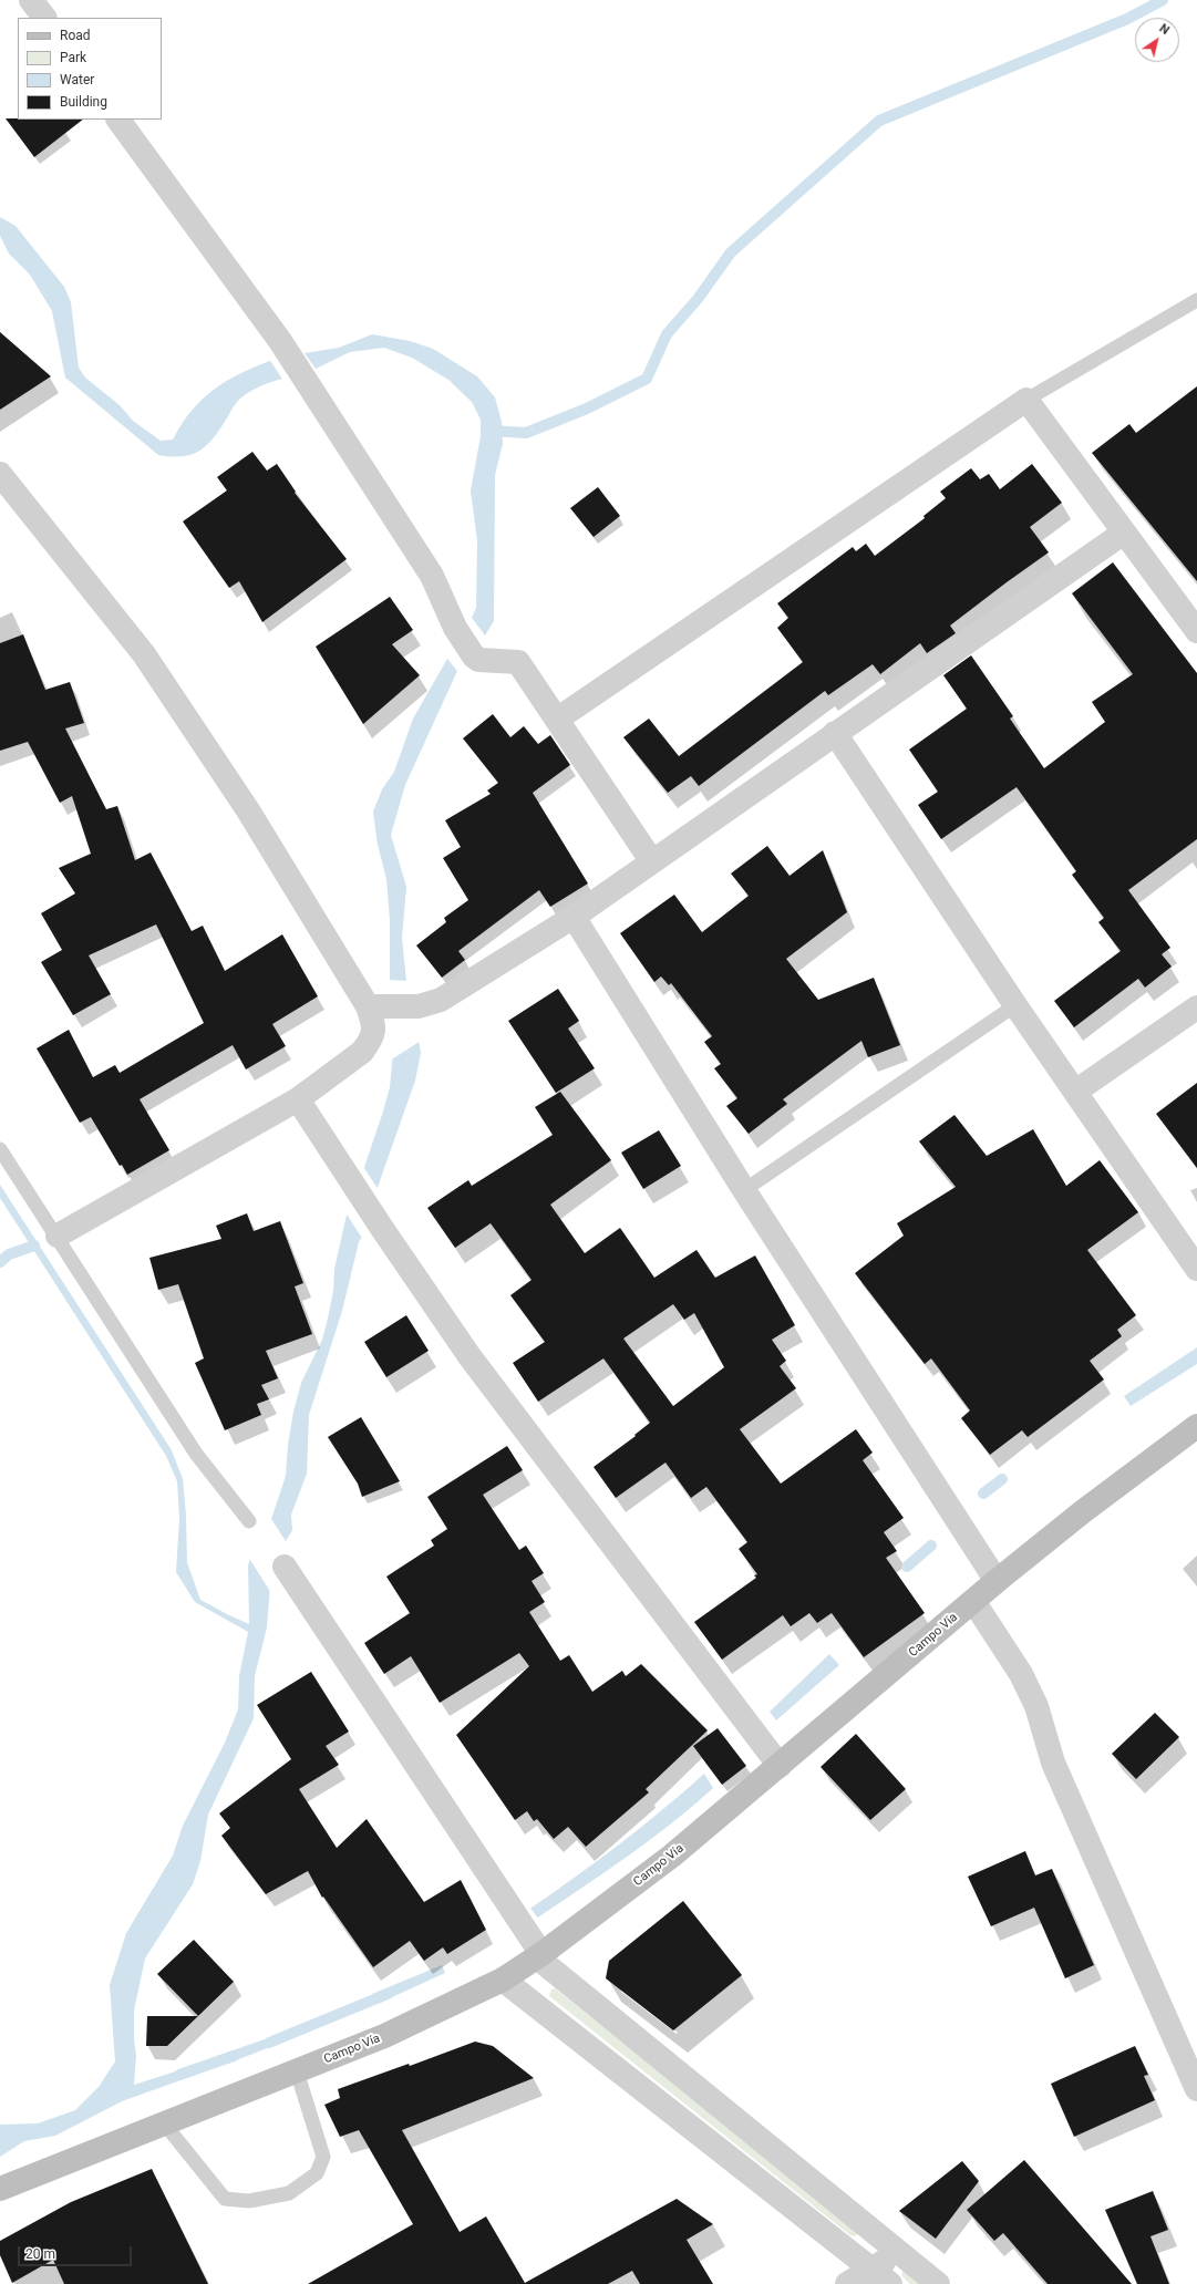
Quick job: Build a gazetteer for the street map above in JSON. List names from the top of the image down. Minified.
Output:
{"streets":{"street":["Campo Vía"]},"legend":["Road","Park","Water","Building"],"scale_bar":"20 m","north":"top right"}
